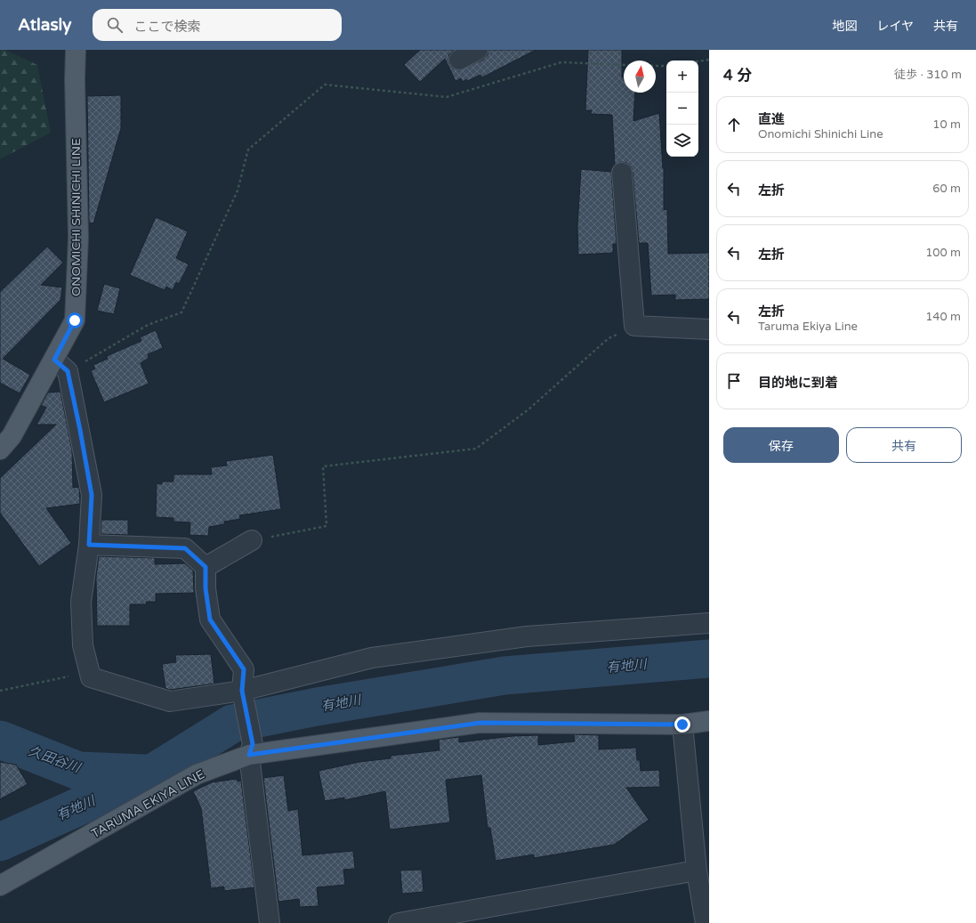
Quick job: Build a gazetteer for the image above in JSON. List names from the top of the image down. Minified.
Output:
{"streets":{"main road":["ONOMICHI SHINICHI LINE","TARUMA EKIYA LINE"]},"water":["有地川","久田谷川"],"north":"top","page":{"header":"Atlasly","search":"ここで検索","nav":["地図","レイヤ","共有"],"heading":["4 分","徒歩 · 310 m"],"map_buttons":["+","−"],"list":[["直進","Onomichi Shinichi Line","10 m"],["左折","60 m"],["左折","100 m"],["左折","Taruma Ekiya Line","140 m"],"目的地に到着"],"buttons":["保存","共有"]}}
